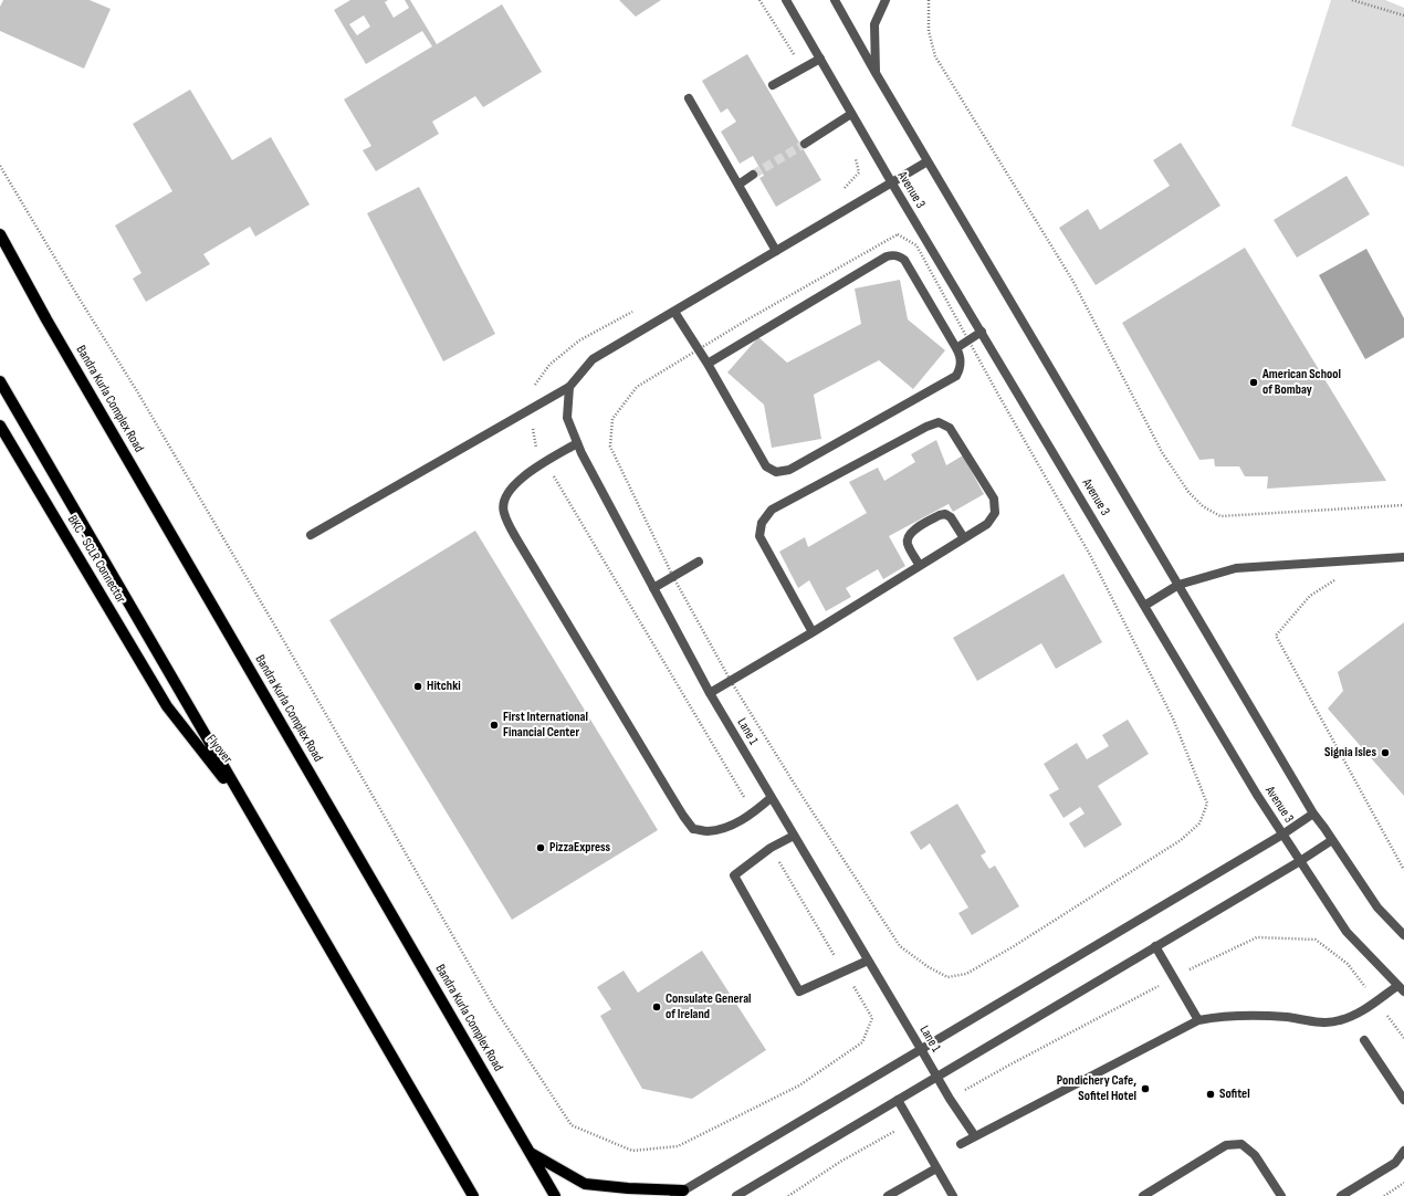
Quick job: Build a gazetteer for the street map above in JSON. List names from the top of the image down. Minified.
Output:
{"streets":{"main road":["Bandra Kurla Complex Road","BKC - SCLR Connector","Flyover"],"street":["Avenue 3","Lane 1"]},"crossings":[["BKC - SCLR Connector","Flyover"]],"places":["American School of Bombay","Hitchki","First International Financial Center","Signia Isles","PizzaExpress","Consulate General of Ireland","Pondichery Cafe, Sofitel Hotel","Sofitel"]}
